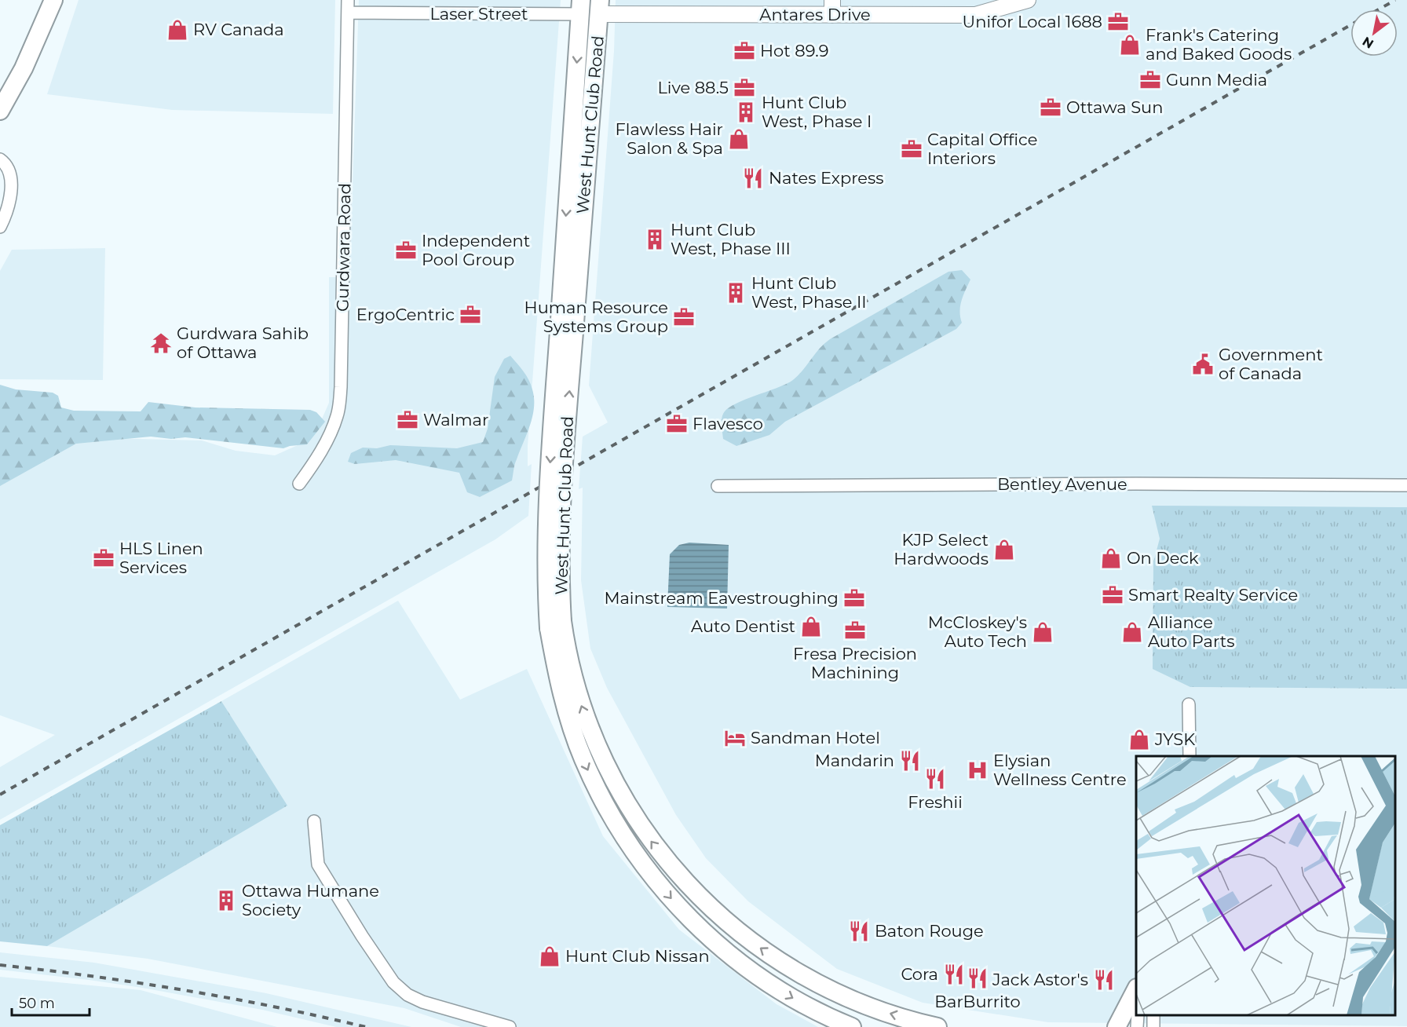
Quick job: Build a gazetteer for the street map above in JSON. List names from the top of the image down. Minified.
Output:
{"streets":{"main road":["West Hunt Club Road"],"street":["Laser Street","Antares Drive","Gurdwara Road","Bentley Avenue"]},"crossings":[["Laser Street","West Hunt Club Road"],["Laser Street","Gurdwara Road"],["Antares Drive","West Hunt Club Road"]],"places":{"office":["Unifor Local 1688","Hot 89.9","Gunn Media","Live 88.5","Ottawa Sun","Capital Office Interiors","Independent Pool Group","ErgoCentric","Human Resource Systems Group","Walmar","Flavesco","HLS Linen Services","Smart Realty Service","Mainstream Eavestroughing","Fresa Precision Machining"],"shop":["RV Canada","Frank's Catering and Baked Goods","Flawless Hair Salon & Spa","KJP Select Hardwoods","On Deck","Auto Dentist","McCloskey's Auto Tech","Alliance Auto Parts","JYSK","Hunt Club Nissan"],"building":["Hunt Club West, Phase I","Hunt Club West, Phase III","Hunt Club West, Phase II","Ottawa Humane Society"],"restaurant":["Nates Express","Mandarin","Freshii","Baton Rouge","Cora","BarBurrito","Jack Astor's"],"temple":["Gurdwara Sahib of Ottawa"],"public building":["Government of Canada"],"hotel":["Sandman Hotel"],"hospital":["Elysian Wellness Centre"]},"scale_bar":"50 m","north":"bottom left"}
